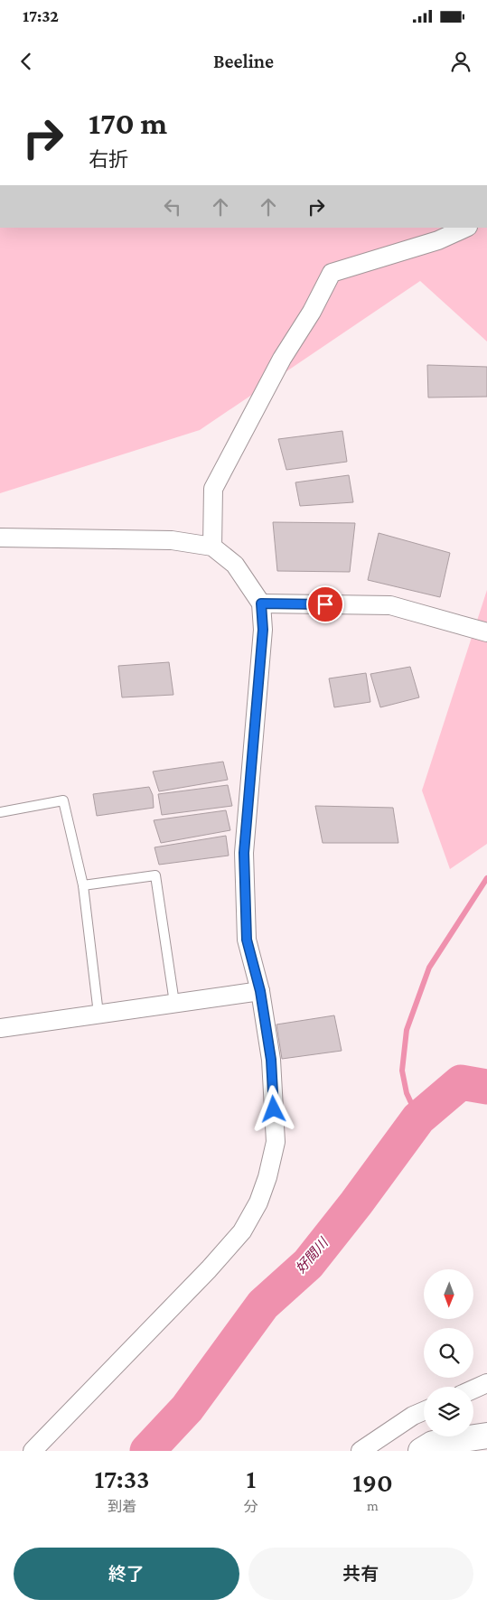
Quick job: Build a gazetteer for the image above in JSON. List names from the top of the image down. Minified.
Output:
{"water":["好間川"],"north":"bottom","page":{"status":"17:32","header":"Beeline","turn":["170 m","右折"],"eta":["17:33","到着","1","分","190","m"],"buttons":["終了","共有"]}}
